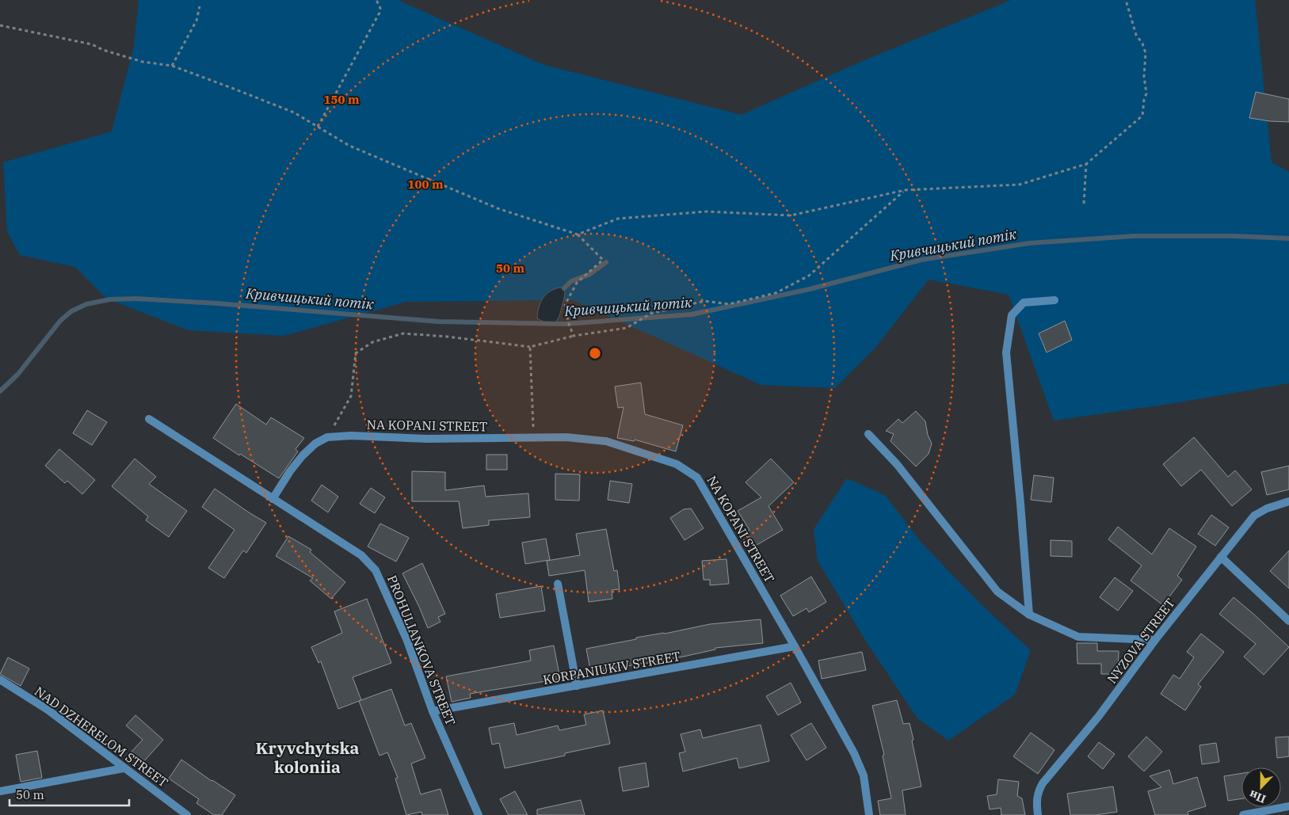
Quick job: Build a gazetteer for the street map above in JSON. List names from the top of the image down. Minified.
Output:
{"streets":{"street":["NA KOPANI STREET","NYZOVA STREET","PROHULIANKOVA STREET","KORPANIUKIV STREET","NAD DZHERELOM STREET"]},"crossings":[["NA KOPANI STREET","PROHULIANKOVA STREET"],["NA KOPANI STREET","KORPANIUKIV STREET"],["PROHULIANKOVA STREET","KORPANIUKIV STREET"]],"districts":["Kryvchytska koloniia"],"water":["Кривчицький потік"],"scale_bar":"50 m","north":"bottom","rings":["150 m","100 m","50 m"]}
